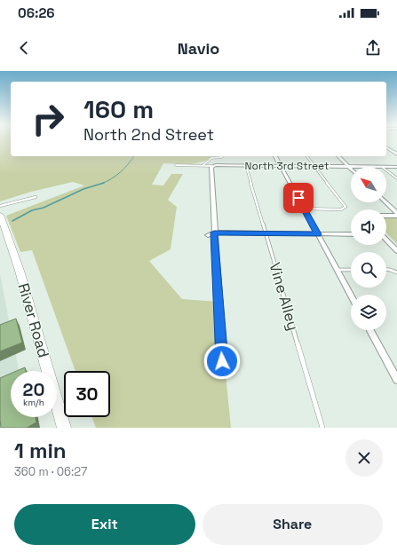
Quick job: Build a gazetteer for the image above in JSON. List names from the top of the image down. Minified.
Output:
{"streets":{"street":["North 3rd Street","River Road"],"lane":["Vine Alley"]},"crossings":[["North 3rd Street","Vine Alley"]],"north":"top left","page":{"status":"06:26","header":"Navio","turn":["160 m","North 2nd Street"],"speed":"20 km/h","limit":"30","heading":["1 min","360 m · 06:27"],"buttons":["Exit","Share"]}}
